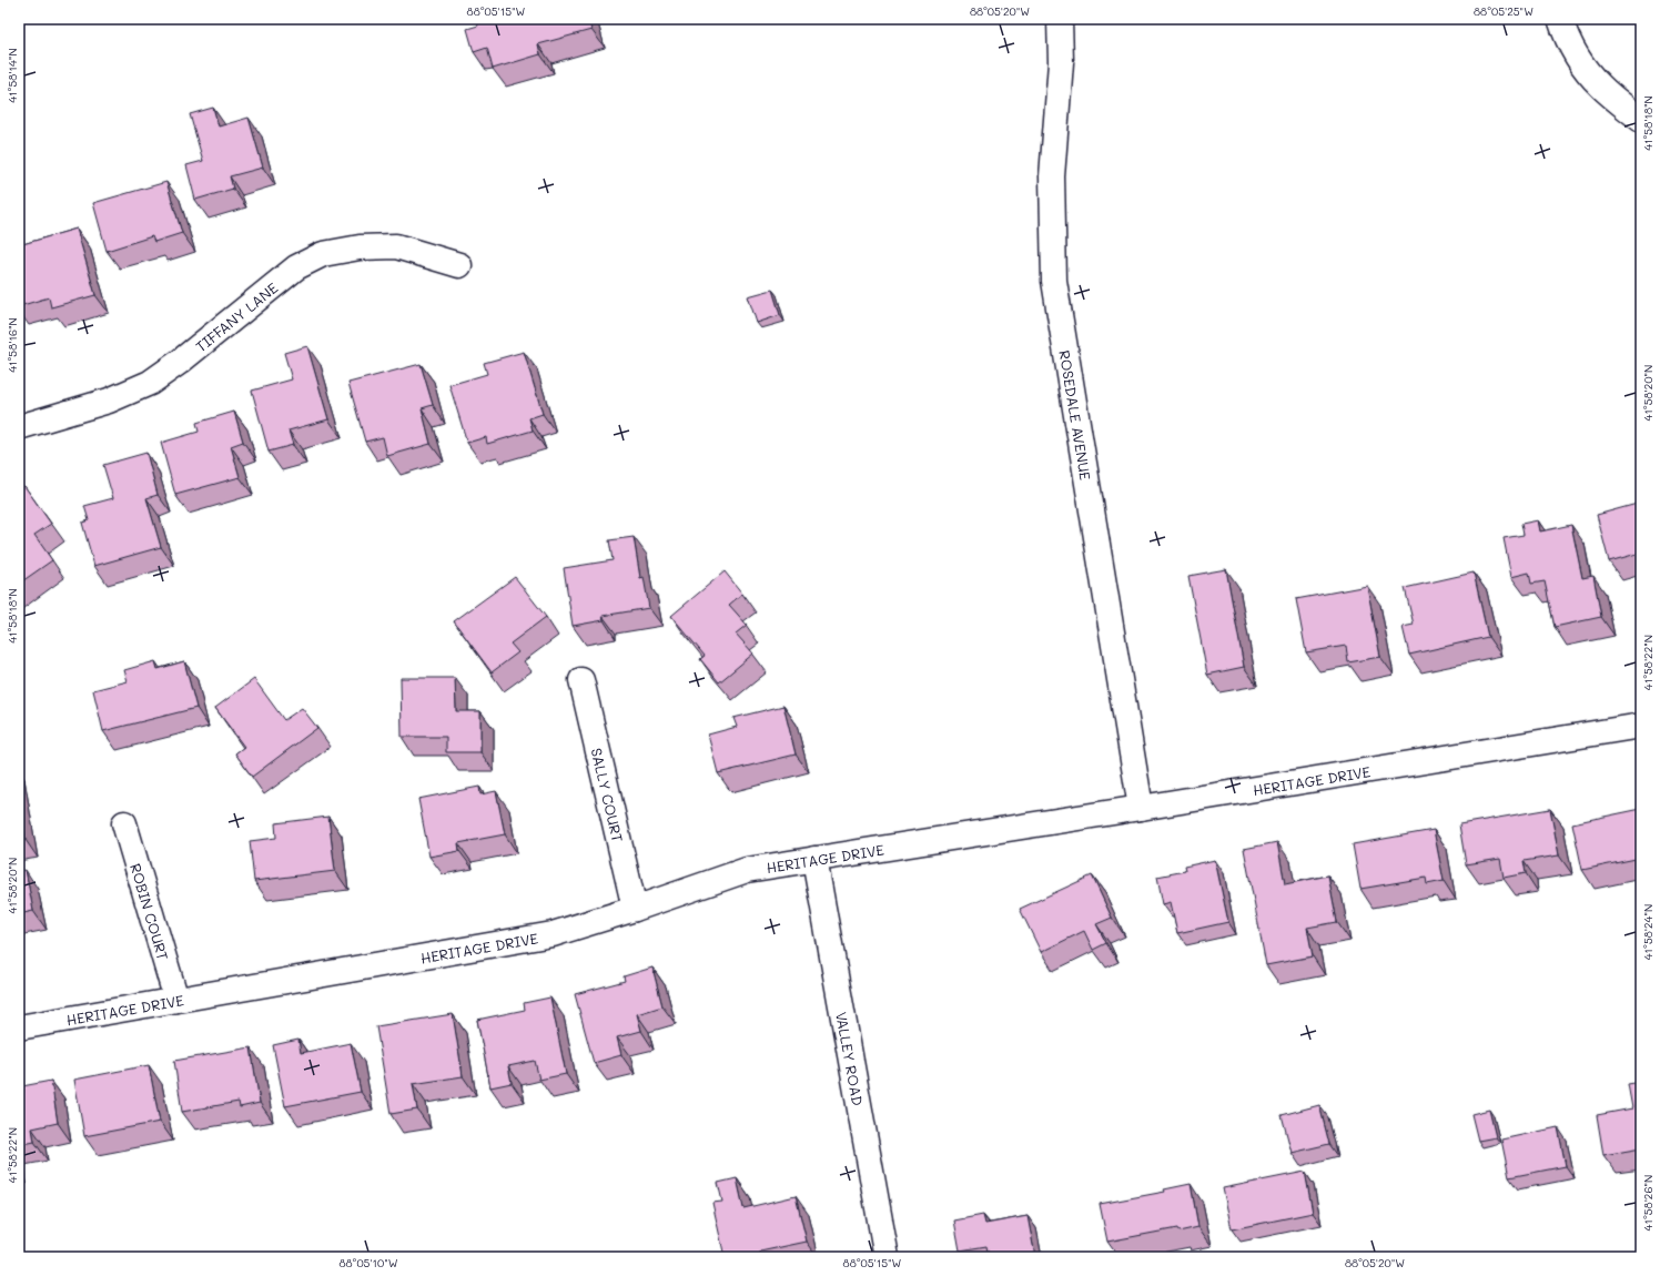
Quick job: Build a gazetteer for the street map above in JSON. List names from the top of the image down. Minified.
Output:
{"streets":{"street":["TIFFANY LANE","ROSEDALE AVENUE","HERITAGE DRIVE","SALLY COURT","ROBIN COURT","VALLEY ROAD"]},"crossings":[["ROSEDALE AVENUE","HERITAGE DRIVE"],["HERITAGE DRIVE","SALLY COURT"],["HERITAGE DRIVE","ROBIN COURT"],["HERITAGE DRIVE","VALLEY ROAD"]],"coordinates":["88°05'15\"W","88°05'20\"W","88°05'25\"W","41°58'14\"N","41°58'18\"N","41°58'16\"N","41°58'20\"N","41°58'22\"N","41°58'24\"N","41°58'26\"N","88°05'10\"W"]}
